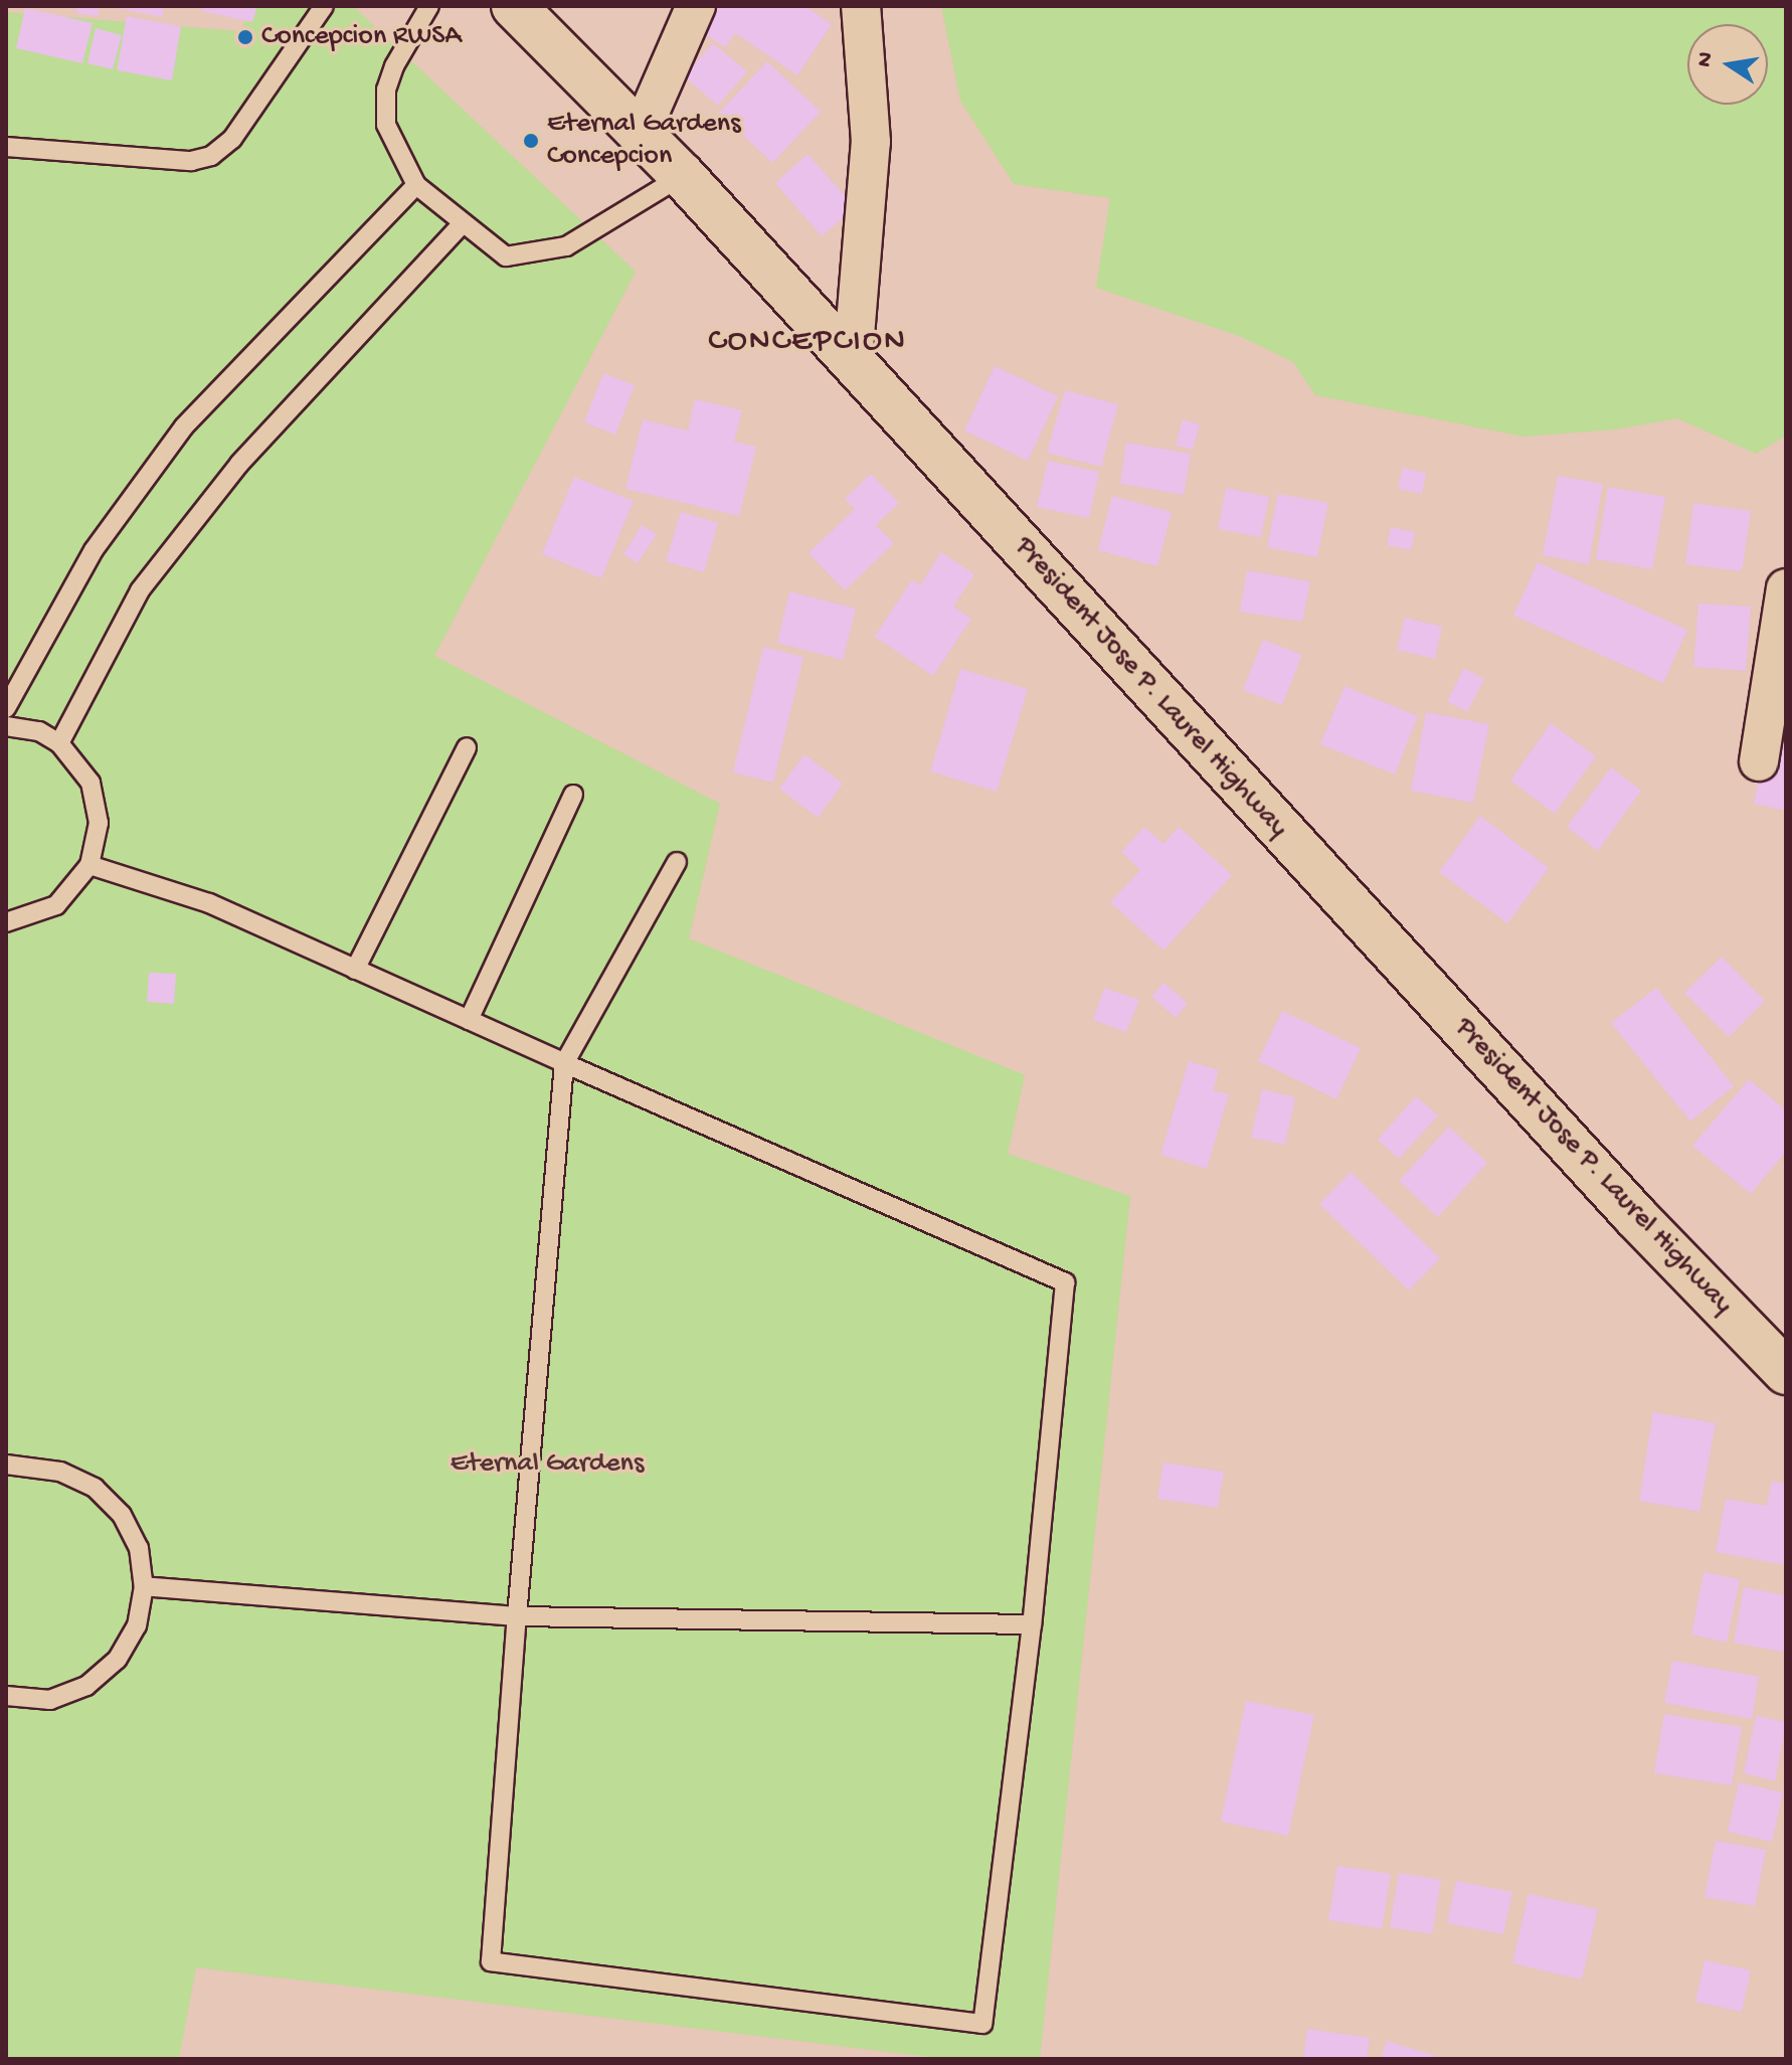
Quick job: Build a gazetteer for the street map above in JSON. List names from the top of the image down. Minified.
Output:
{"streets":{"highway":["President Jose P. Laurel Highway"]},"districts":["CONCEPCION"],"parks":["Eternal Gardens"],"places":["Concepcion RWSA","Eternal Gardens Concepcion"],"north":"left"}
